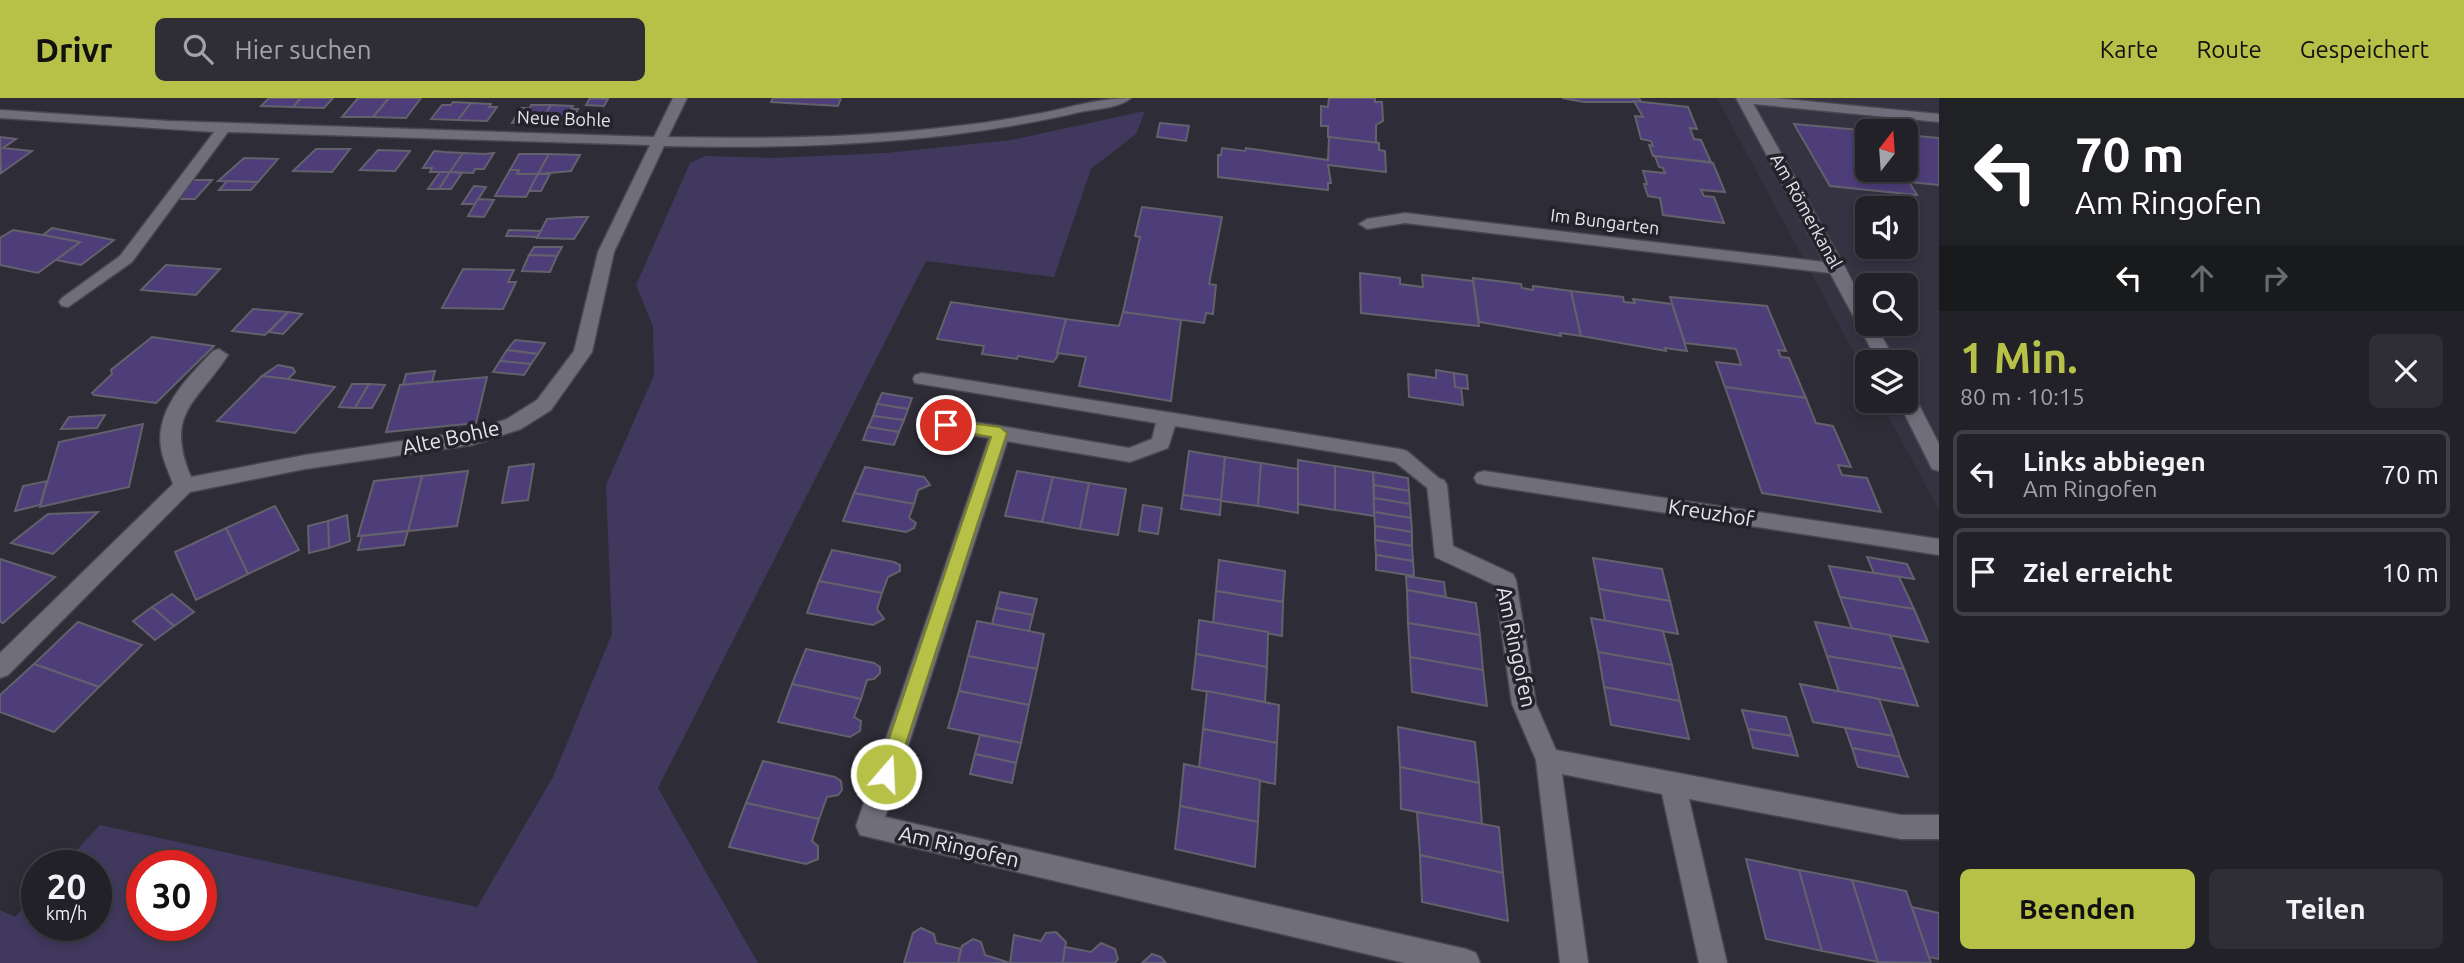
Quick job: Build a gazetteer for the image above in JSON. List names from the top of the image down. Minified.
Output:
{"streets":{"street":["Neue Bohle","Am Römerkanal","Im Bungarten","Alte Bohle","Kreuzhof","Am Ringofen"]},"crossings":[["Neue Bohle","Alte Bohle"],["Am Römerkanal","Im Bungarten"]],"north":"top","page":{"header":"Drivr","search":"Hier suchen","nav":["Karte","Route","Gespeichert"],"turn":["70 m","Am Ringofen"],"heading":["1 Min.","80 m · 10:15"],"list":[{"name":"Links abbiegen","note":"Am Ringofen","value":"70 m"},{"name":"Ziel erreicht","value":"10 m"}],"speed":"20 km/h","limit":"30","buttons":["Beenden","Teilen"]}}
